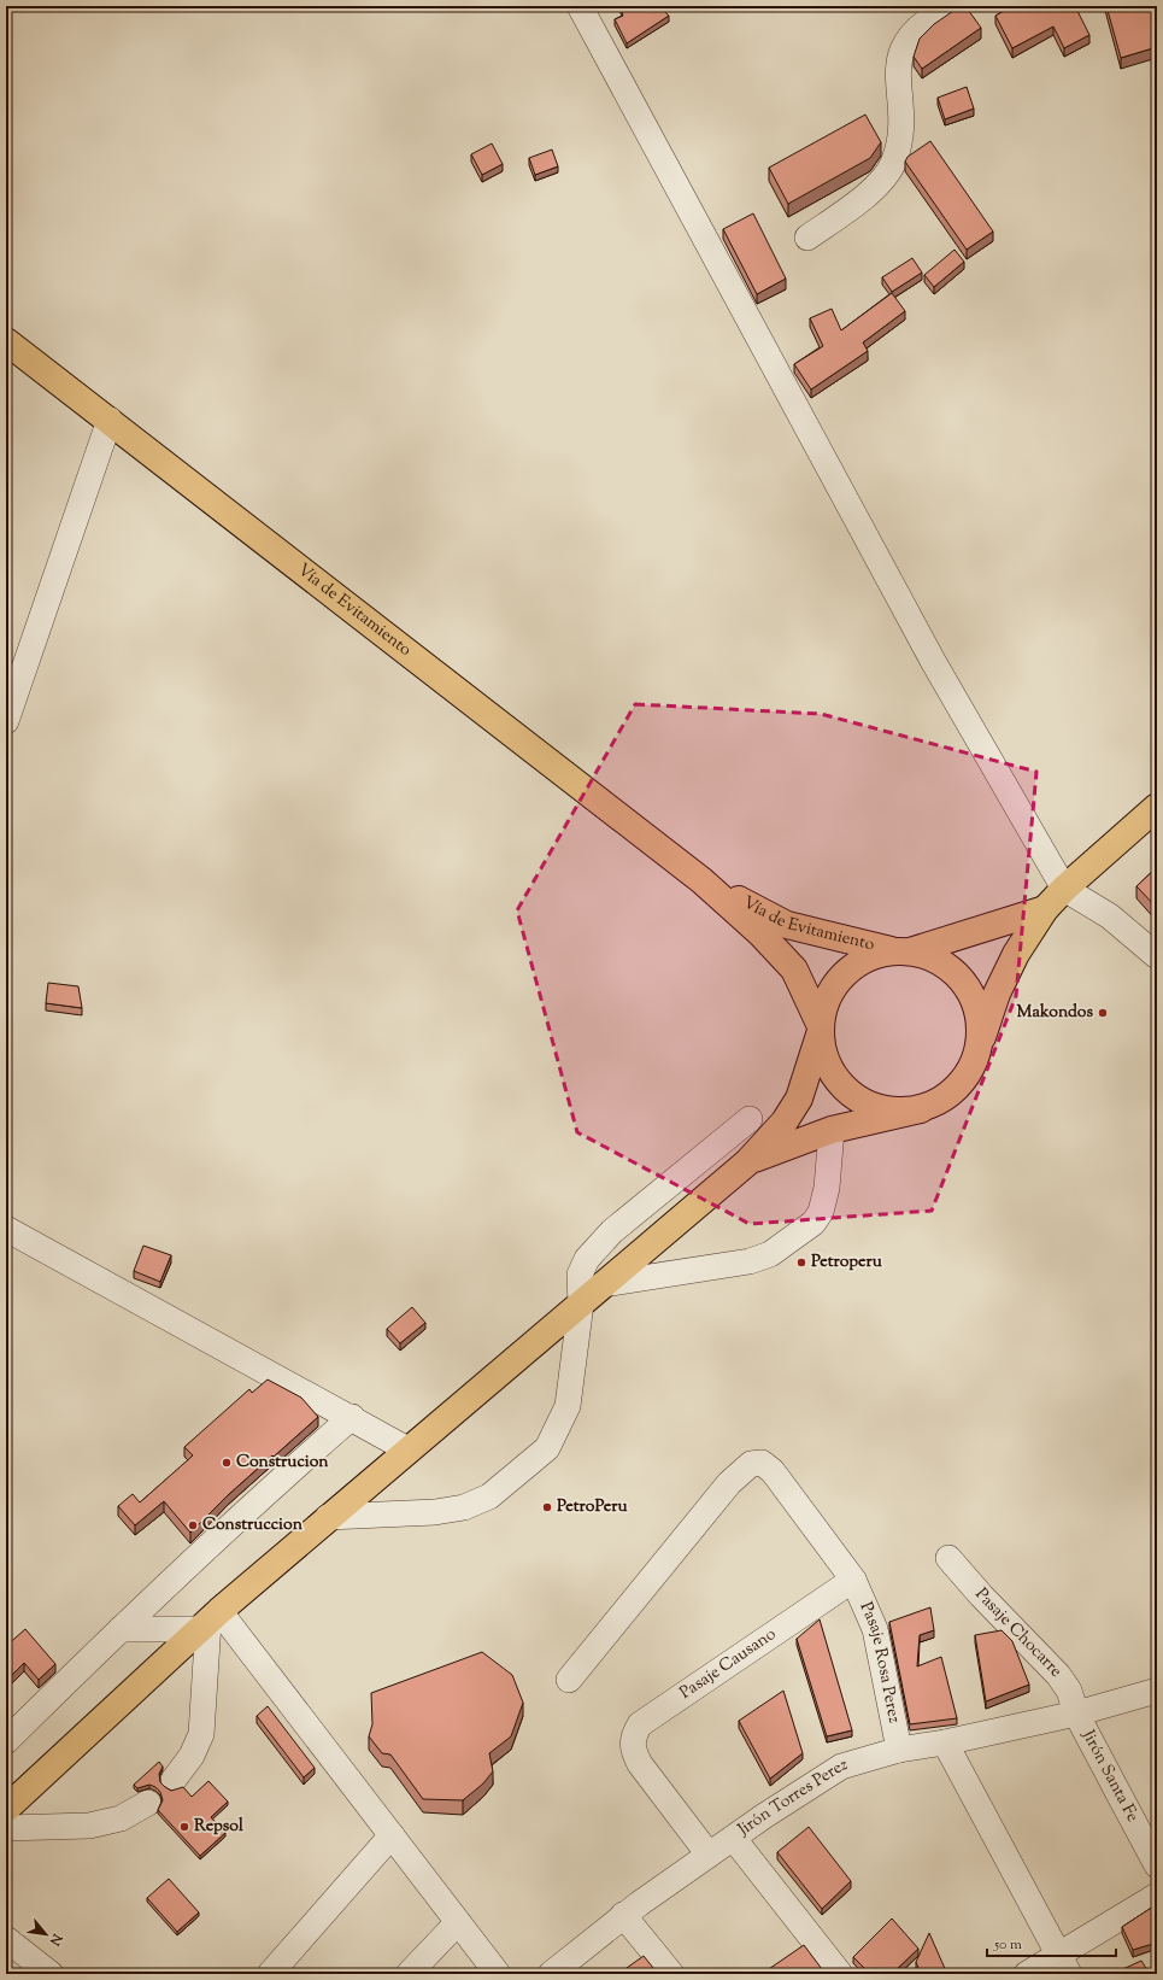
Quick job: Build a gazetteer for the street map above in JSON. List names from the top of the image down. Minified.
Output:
{"streets":{"main road":["Vía de Evitamiento"],"street":["Pasaje Chocarre","Pasaje Causano","Pasaje Rosa Perez","Jirón Santa Fe","Jirón Torres Perez"]},"crossings":[["Pasaje Chocarre","Jirón Santa Fe"],["Pasaje Chocarre","Jirón Torres Perez"],["Pasaje Causano","Pasaje Rosa Perez"],["Pasaje Causano","Jirón Torres Perez"],["Pasaje Rosa Perez","Jirón Torres Perez"],["Jirón Santa Fe","Jirón Torres Perez"]],"places":["Makondos","Petroperu","Construcion","PetroPeru","Construccion","Repsol"],"scale_bar":"50 m","north":"bottom right"}
